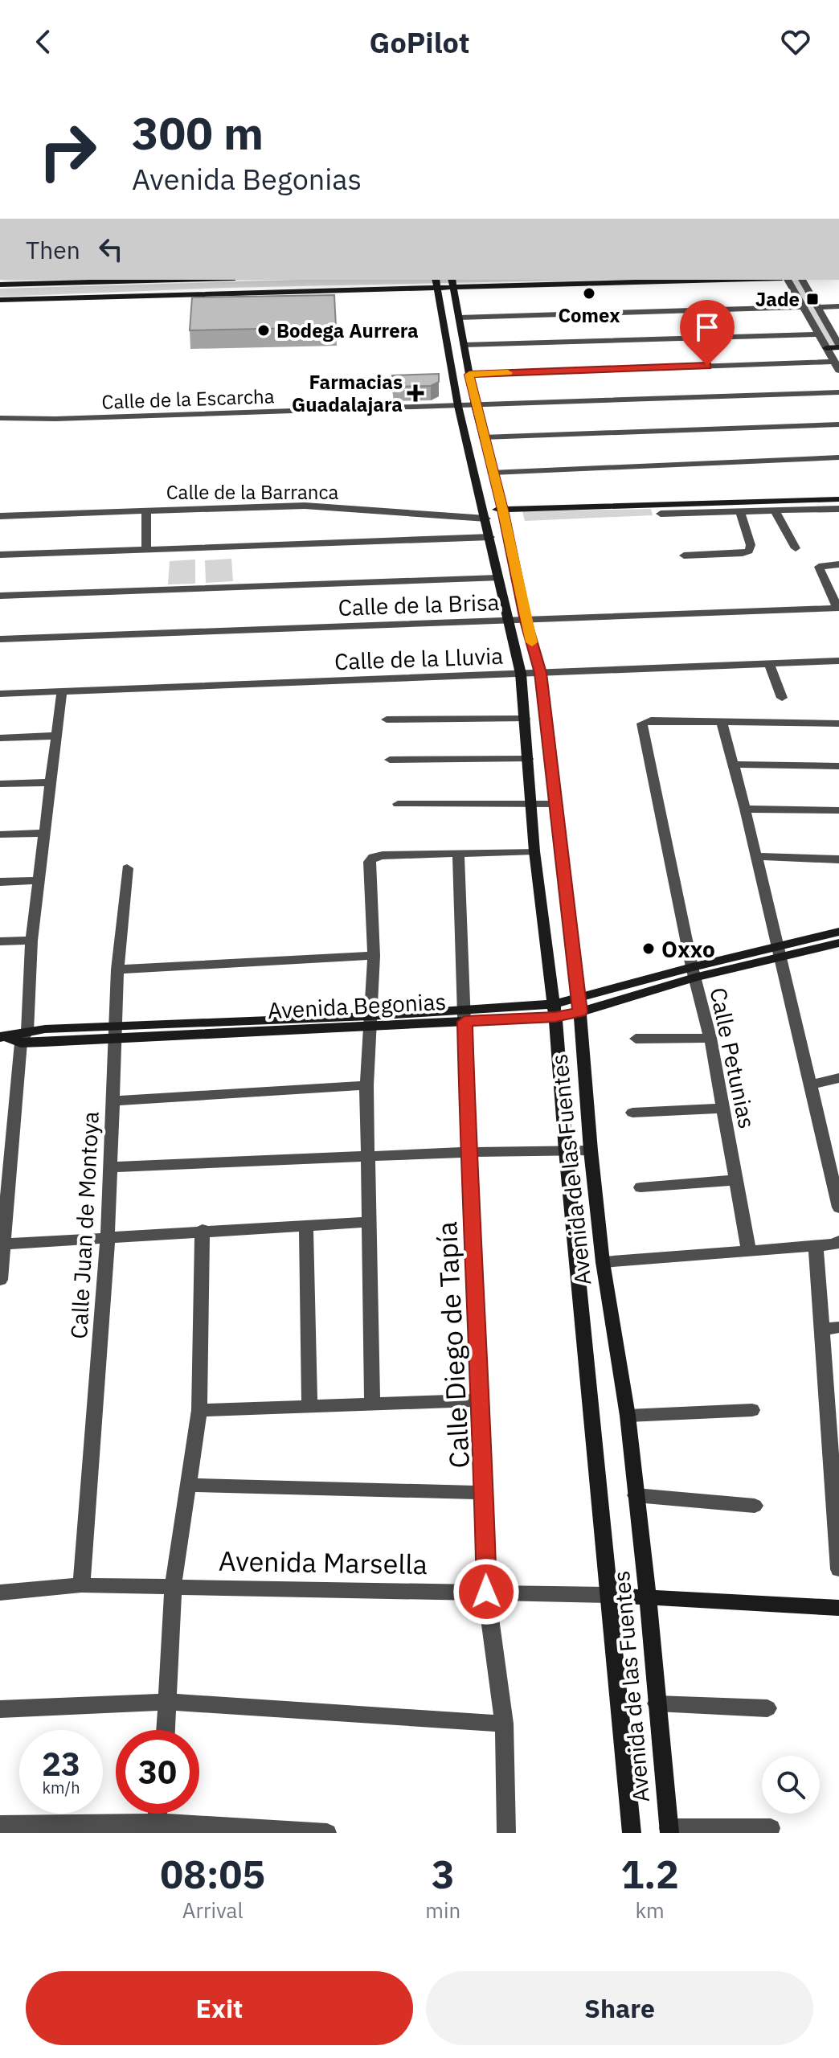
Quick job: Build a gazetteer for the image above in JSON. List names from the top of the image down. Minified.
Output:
{"streets":{"main road":["Calle de la Barranca","Avenida Begonias","Avenida de las Fuentes","Avenida Marsella"],"street":["Calle de la Escarcha","Calle de la Brisa","Calle de la Lluvia","Calle Petunias","Calle Juan de Montoya","Calle Diego de Tapía"]},"crossings":[["Calle de la Escarcha","Avenida de las Fuentes"],["Calle de la Barranca","Avenida de las Fuentes"],["Calle de la Brisa","Avenida de las Fuentes"],["Calle de la Lluvia","Avenida de las Fuentes"],["Avenida Begonias","Calle Petunias"],["Avenida Begonias","Avenida de las Fuentes"],["Avenida Begonias","Calle Juan de Montoya"],["Avenida Begonias","Calle Diego de Tapía"],["Avenida de las Fuentes","Avenida Marsella"],["Calle Juan de Montoya","Avenida Marsella"],["Calle Diego de Tapía","Avenida Marsella"]],"places":{"other":["Comex","Bodega Aurrera","Oxxo"],"transit":["Jade"],"health":["Farmacias Guadalajara"]},"page":{"header":"GoPilot","turn":["300 m","Avenida Begonias"],"then":"Then","speed":"23 km/h","limit":"30","eta":["08:05","Arrival","3","min","1.2","km"],"buttons":["Exit","Share"]}}
